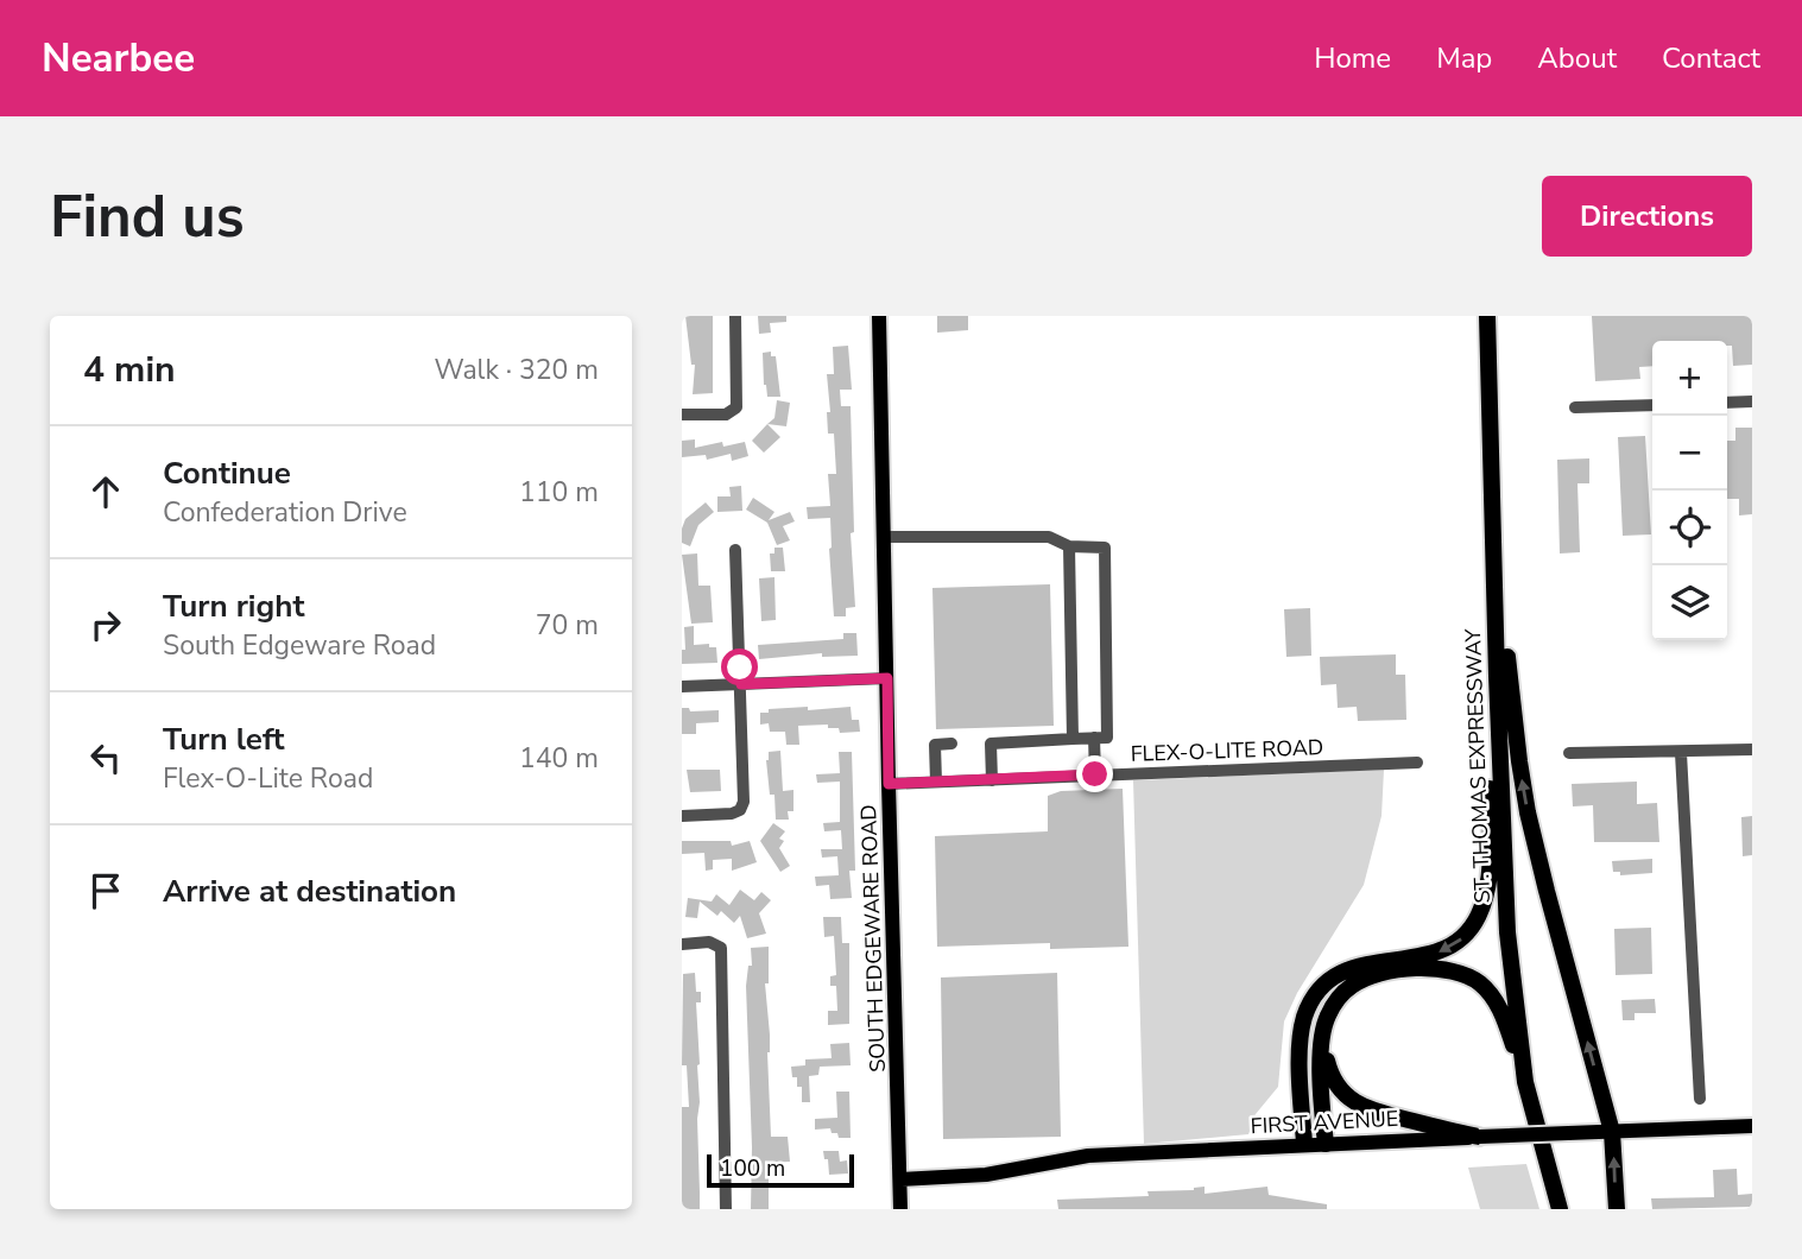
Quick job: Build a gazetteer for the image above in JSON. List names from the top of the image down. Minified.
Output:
{"streets":{"highway":["ST. THOMAS EXPRESSWAY"],"main road":["SOUTH EDGEWARE ROAD","FIRST AVENUE"],"street":["FLEX-O-LITE ROAD"]},"crossings":[["FLEX-O-LITE ROAD","SOUTH EDGEWARE ROAD"],["SOUTH EDGEWARE ROAD","FIRST AVENUE"]],"scale_bar":"100 m","page":{"header":"Nearbee","nav":["Home","Map","About","Contact"],"buttons":"Directions","title":"Find us","heading":["4 min","Walk · 320 m"],"map_buttons":["+","−"],"list":[["Continue","Confederation Drive","110 m"],["Turn right","South Edgeware Road","70 m"],["Turn left","Flex-O-Lite Road","140 m"],"Arrive at destination"],"scale":"100 m"}}
